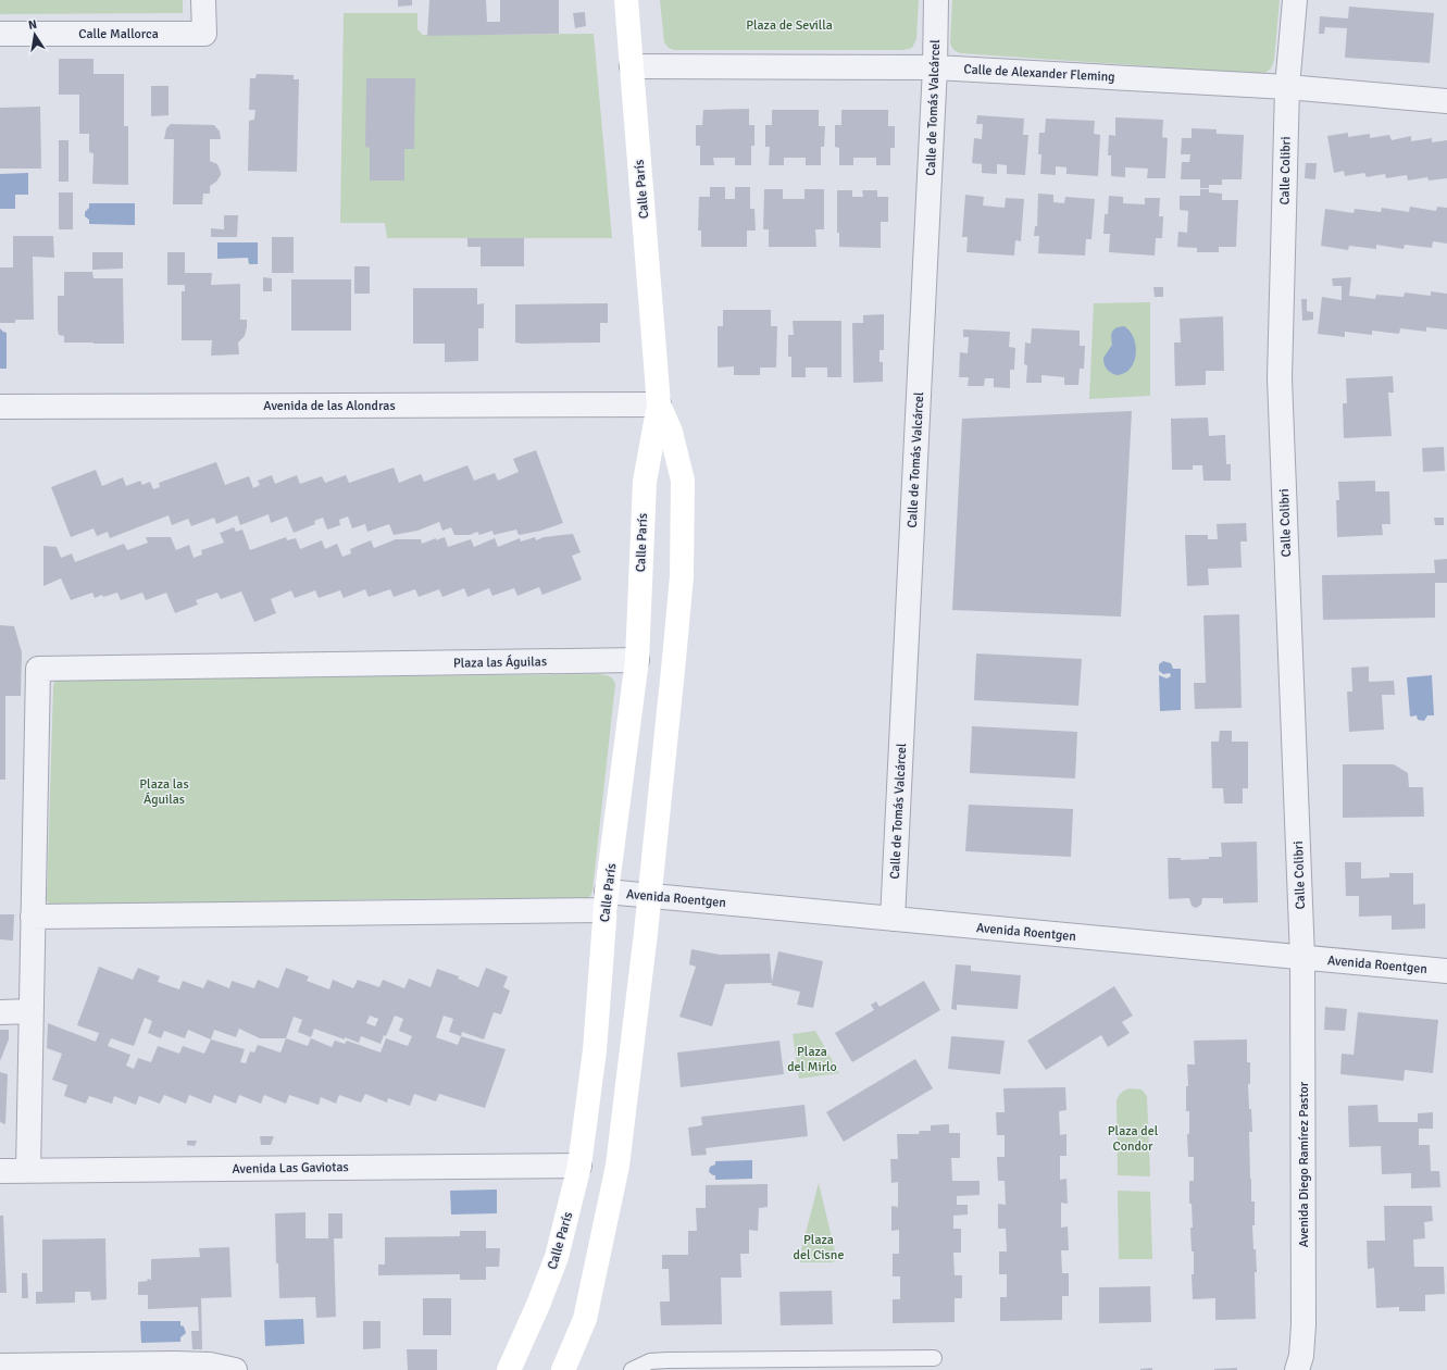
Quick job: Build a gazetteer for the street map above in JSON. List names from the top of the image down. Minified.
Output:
{"streets":{"main road":["Calle París"],"street":["Calle Mallorca","Calle de Alexander Fleming","Calle de Tomás Valcárcel","Calle Colibri","Avenida de las Alondras","Plaza las Águilas","Avenida Roentgen","Avenida Diego Ramírez Pastor","Avenida Las Gaviotas"]},"crossings":[["Calle de Alexander Fleming","Calle de Tomás Valcárcel"],["Calle de Alexander Fleming","Calle Colibri"],["Calle de Alexander Fleming","Calle París"],["Calle de Tomás Valcárcel","Avenida Roentgen"],["Calle Colibri","Avenida Roentgen"],["Calle Colibri","Avenida Diego Ramírez Pastor"],["Calle París","Avenida de las Alondras"],["Calle París","Plaza las Águilas"],["Calle París","Avenida Roentgen"],["Calle París","Avenida Las Gaviotas"],["Plaza las Águilas","Avenida Las Gaviotas"],["Avenida Roentgen","Avenida Diego Ramírez Pastor"]],"parks":["Plaza de Sevilla","Plaza las Águilas","Plaza del Mirlo","Plaza del Condor","Plaza del Cisne"],"north":"top"}
